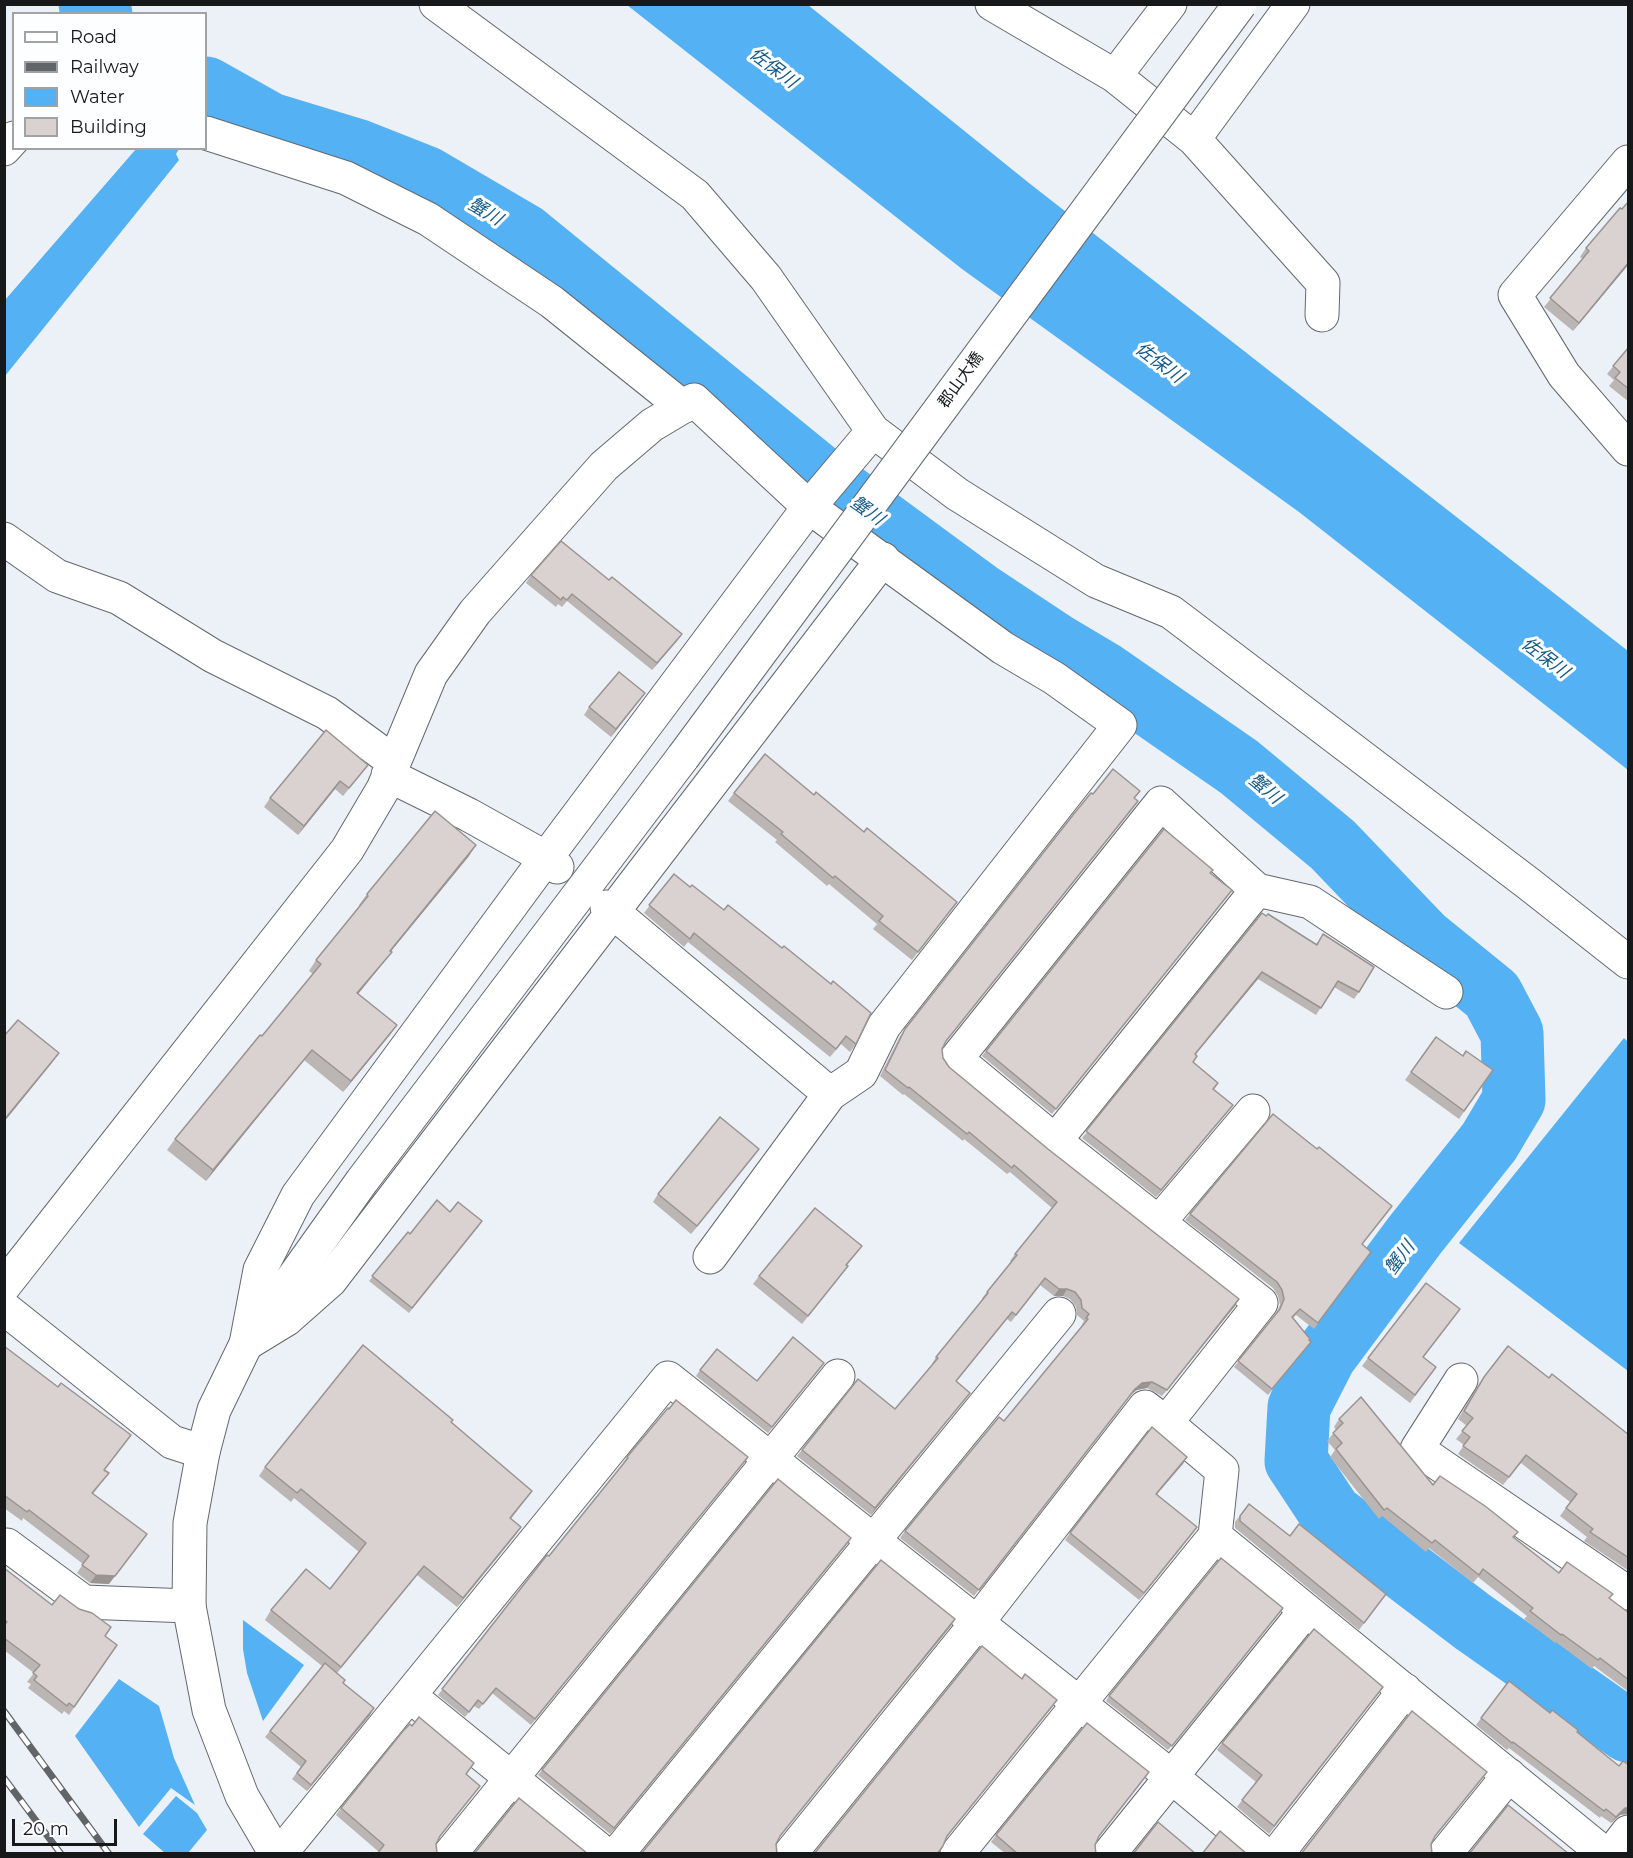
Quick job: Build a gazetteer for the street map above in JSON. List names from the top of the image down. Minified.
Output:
{"streets":{"street":["郡山大橋"]},"water":["佐保川","蟹川"],"legend":["Road","Railway","Water","Building"],"scale_bar":"20 m"}
